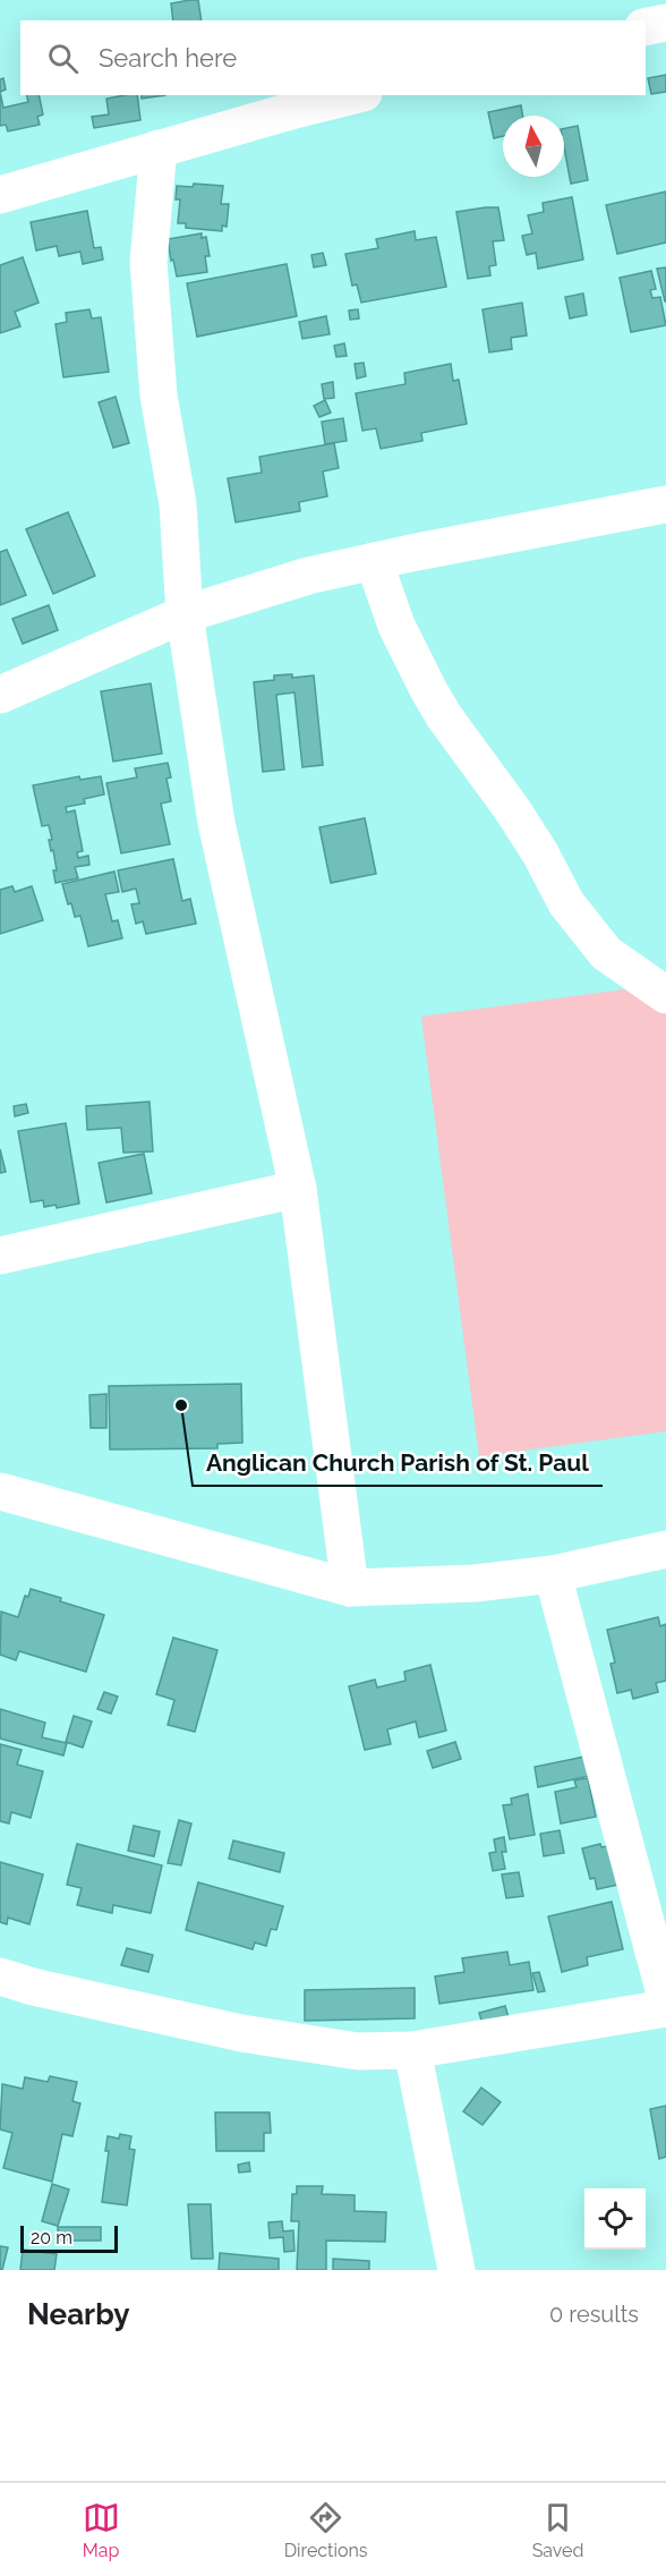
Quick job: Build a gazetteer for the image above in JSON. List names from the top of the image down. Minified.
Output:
{"places":["Anglican Church Parish of St. Paul"],"scale_bar":"20 m","north":"top","page":{"search":"Search here","scale":"20 m","heading":["Nearby","0 results"],"nav":["Map","Directions","Saved"]}}
